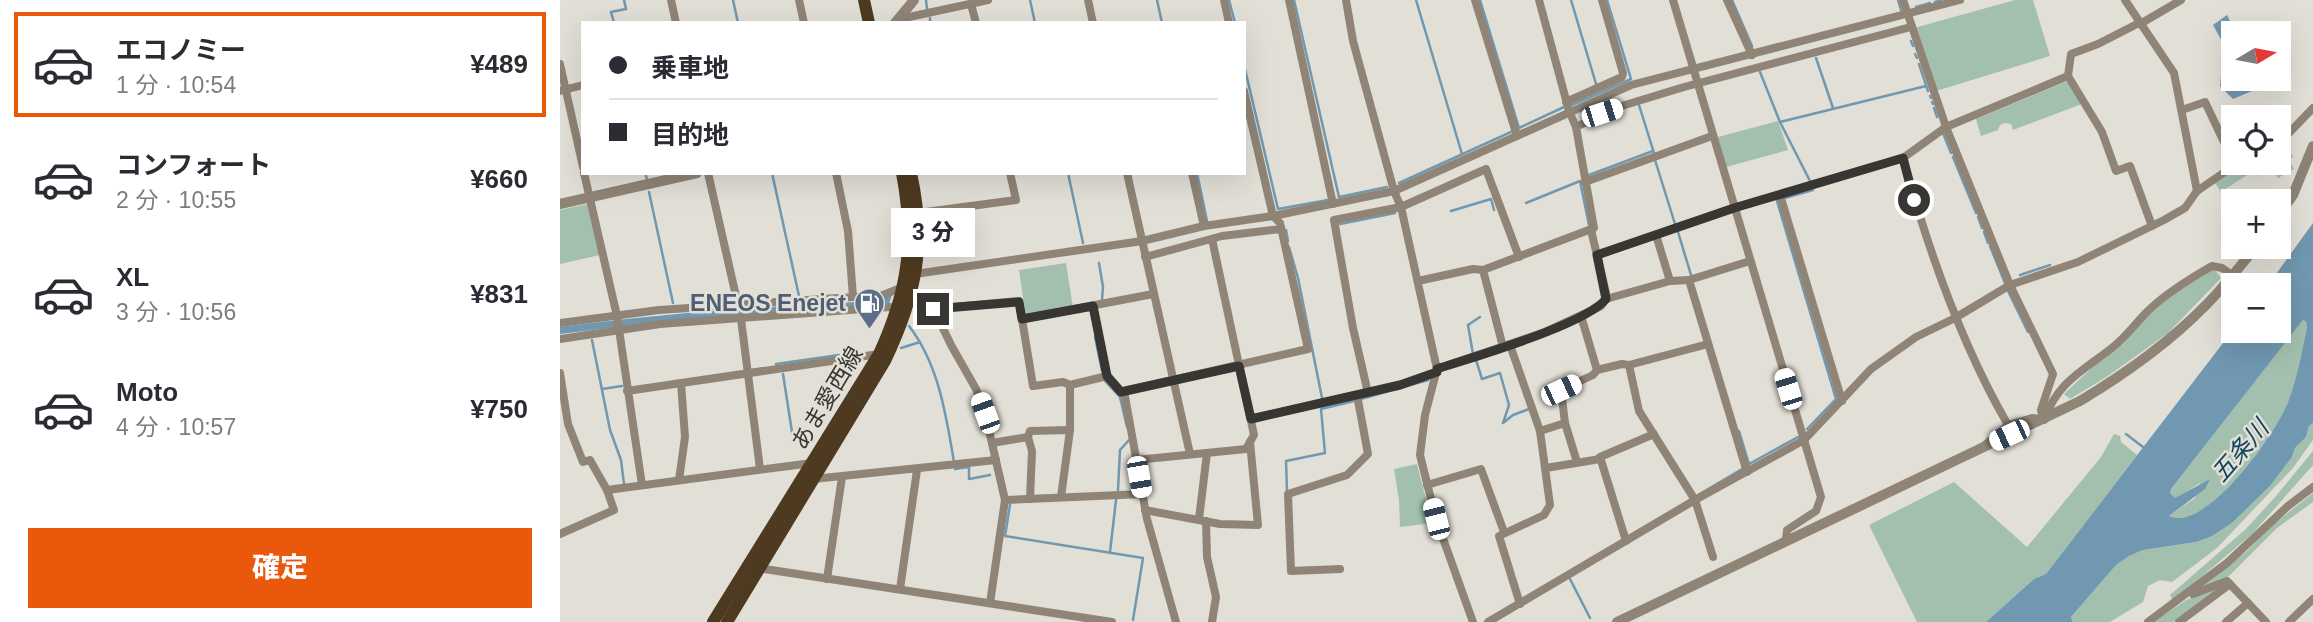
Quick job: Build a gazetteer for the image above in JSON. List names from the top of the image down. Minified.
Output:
{"streets":{"main road":["あま愛西線"]},"water":["五条川"],"places":{"fuel station":["ENEOS Enejet"]},"north":"right","page":{"list":[{"name":"エコノミー","note":"1 分 · 10:54","value":"¥489"},{"name":"コンフォート","note":"2 分 · 10:55","value":"¥660"},{"name":"XL","note":"3 分 · 10:56","value":"¥831"},{"name":"Moto","note":"4 分 · 10:57","value":"¥750"}],"map_buttons":["+","−"],"banner":["乗車地","目的地"],"bubble":"3 分","buttons":"確定"}}
